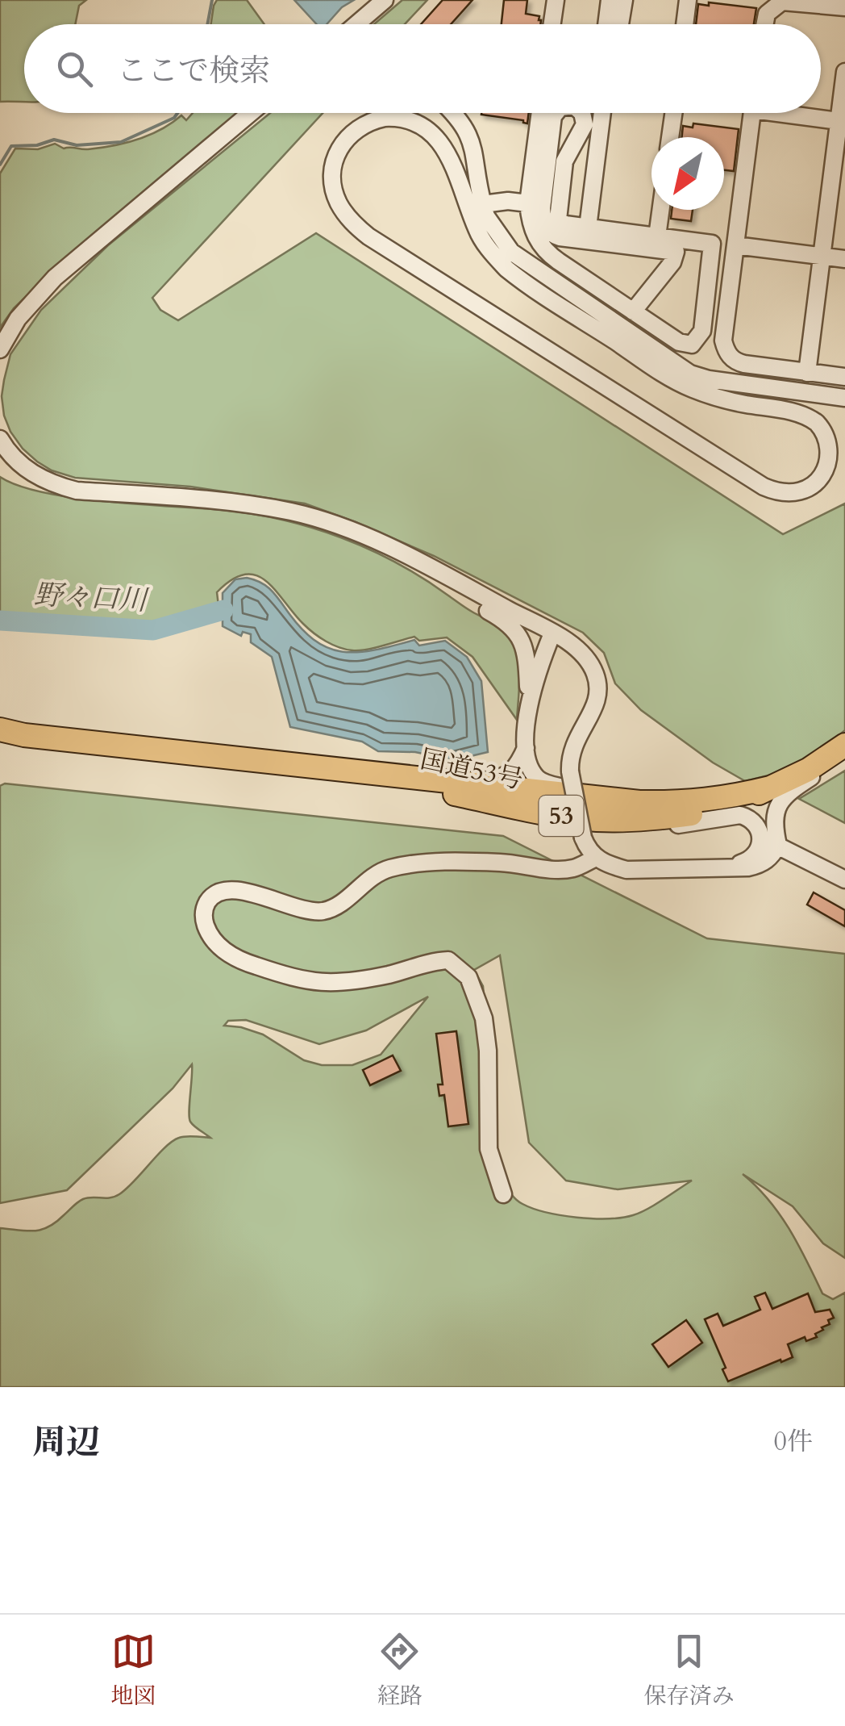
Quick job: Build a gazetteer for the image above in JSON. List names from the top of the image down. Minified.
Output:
{"streets":{"highway":["国道53号","53"]},"water":["野々口川"],"north":"bottom left","page":{"search":"ここで検索","heading":["周辺","0件"],"nav":["地図","経路","保存済み"]}}
